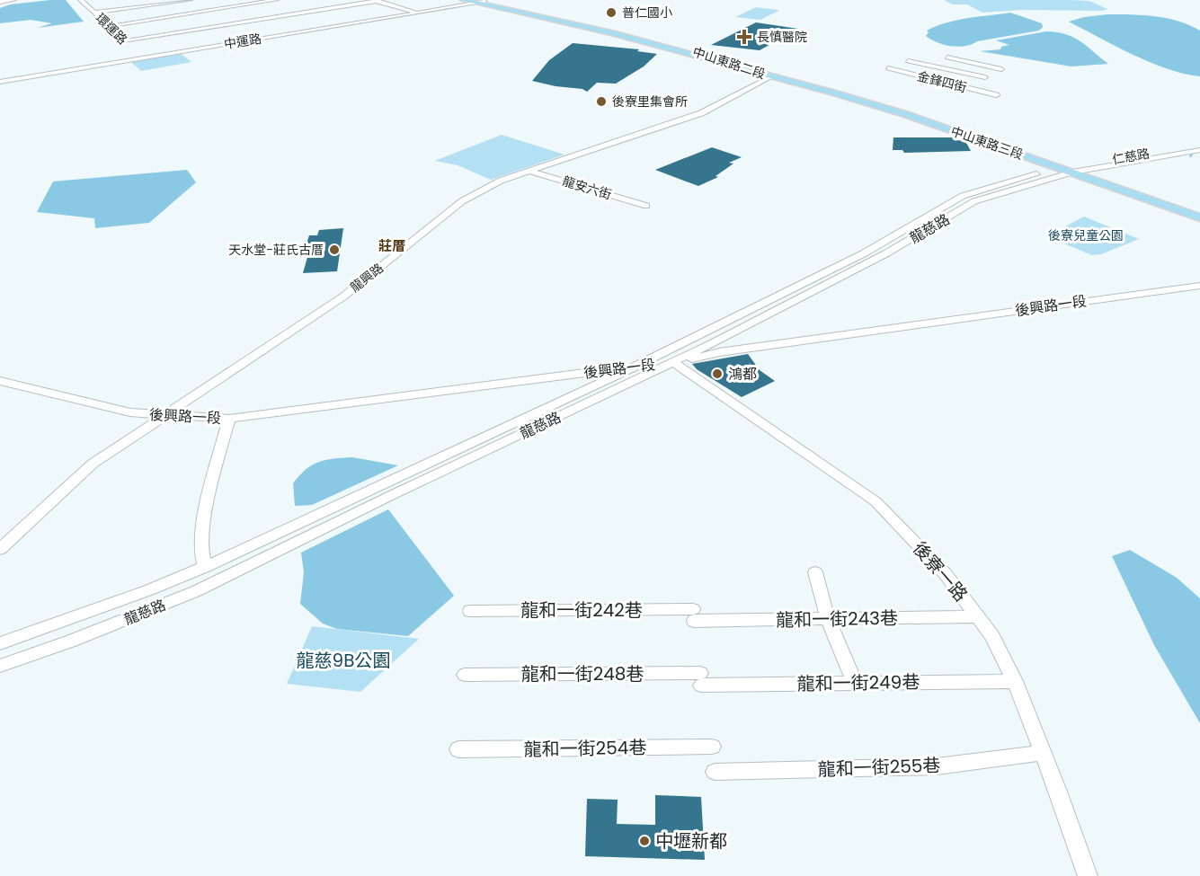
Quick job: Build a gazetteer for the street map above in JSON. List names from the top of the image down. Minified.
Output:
{"streets":{"main road":["中山東路二段","中山東路三段"],"street":["環運路","中運路","金鋒四街","仁慈路","龍安六街","龍慈路","龍興路","後興路一段","後寮一路","龍和一街242巷","龍和一街243巷","龍和一街248巷","龍和一街249巷","龍和一街254巷","龍和一街255巷"]},"crossings":[["環運路","中運路"],["中運路","中山東路二段"],["中山東路二段","中山東路三段"],["中山東路二段","龍興路"],["中山東路三段","仁慈路"],["中山東路三段","龍慈路"],["中山東路三段","龍興路"],["仁慈路","龍慈路"],["龍安六街","龍興路"],["龍慈路","後興路一段"],["龍慈路","後寮一路"],["龍興路","後興路一段"],["後興路一段","後寮一路"],["後寮一路","龍和一街243巷"],["後寮一路","龍和一街249巷"],["後寮一路","龍和一街255巷"],["龍和一街242巷","龍和一街243巷"],["龍和一街248巷","龍和一街249巷"]],"districts":["莊厝"],"parks":["後寮兒童公園","龍慈9B公園"],"places":{"other":["普仁國小","後寮里集會所","天水堂-莊氏古厝","鴻都","中壢新都"],"health":["長慎醫院"]}}
